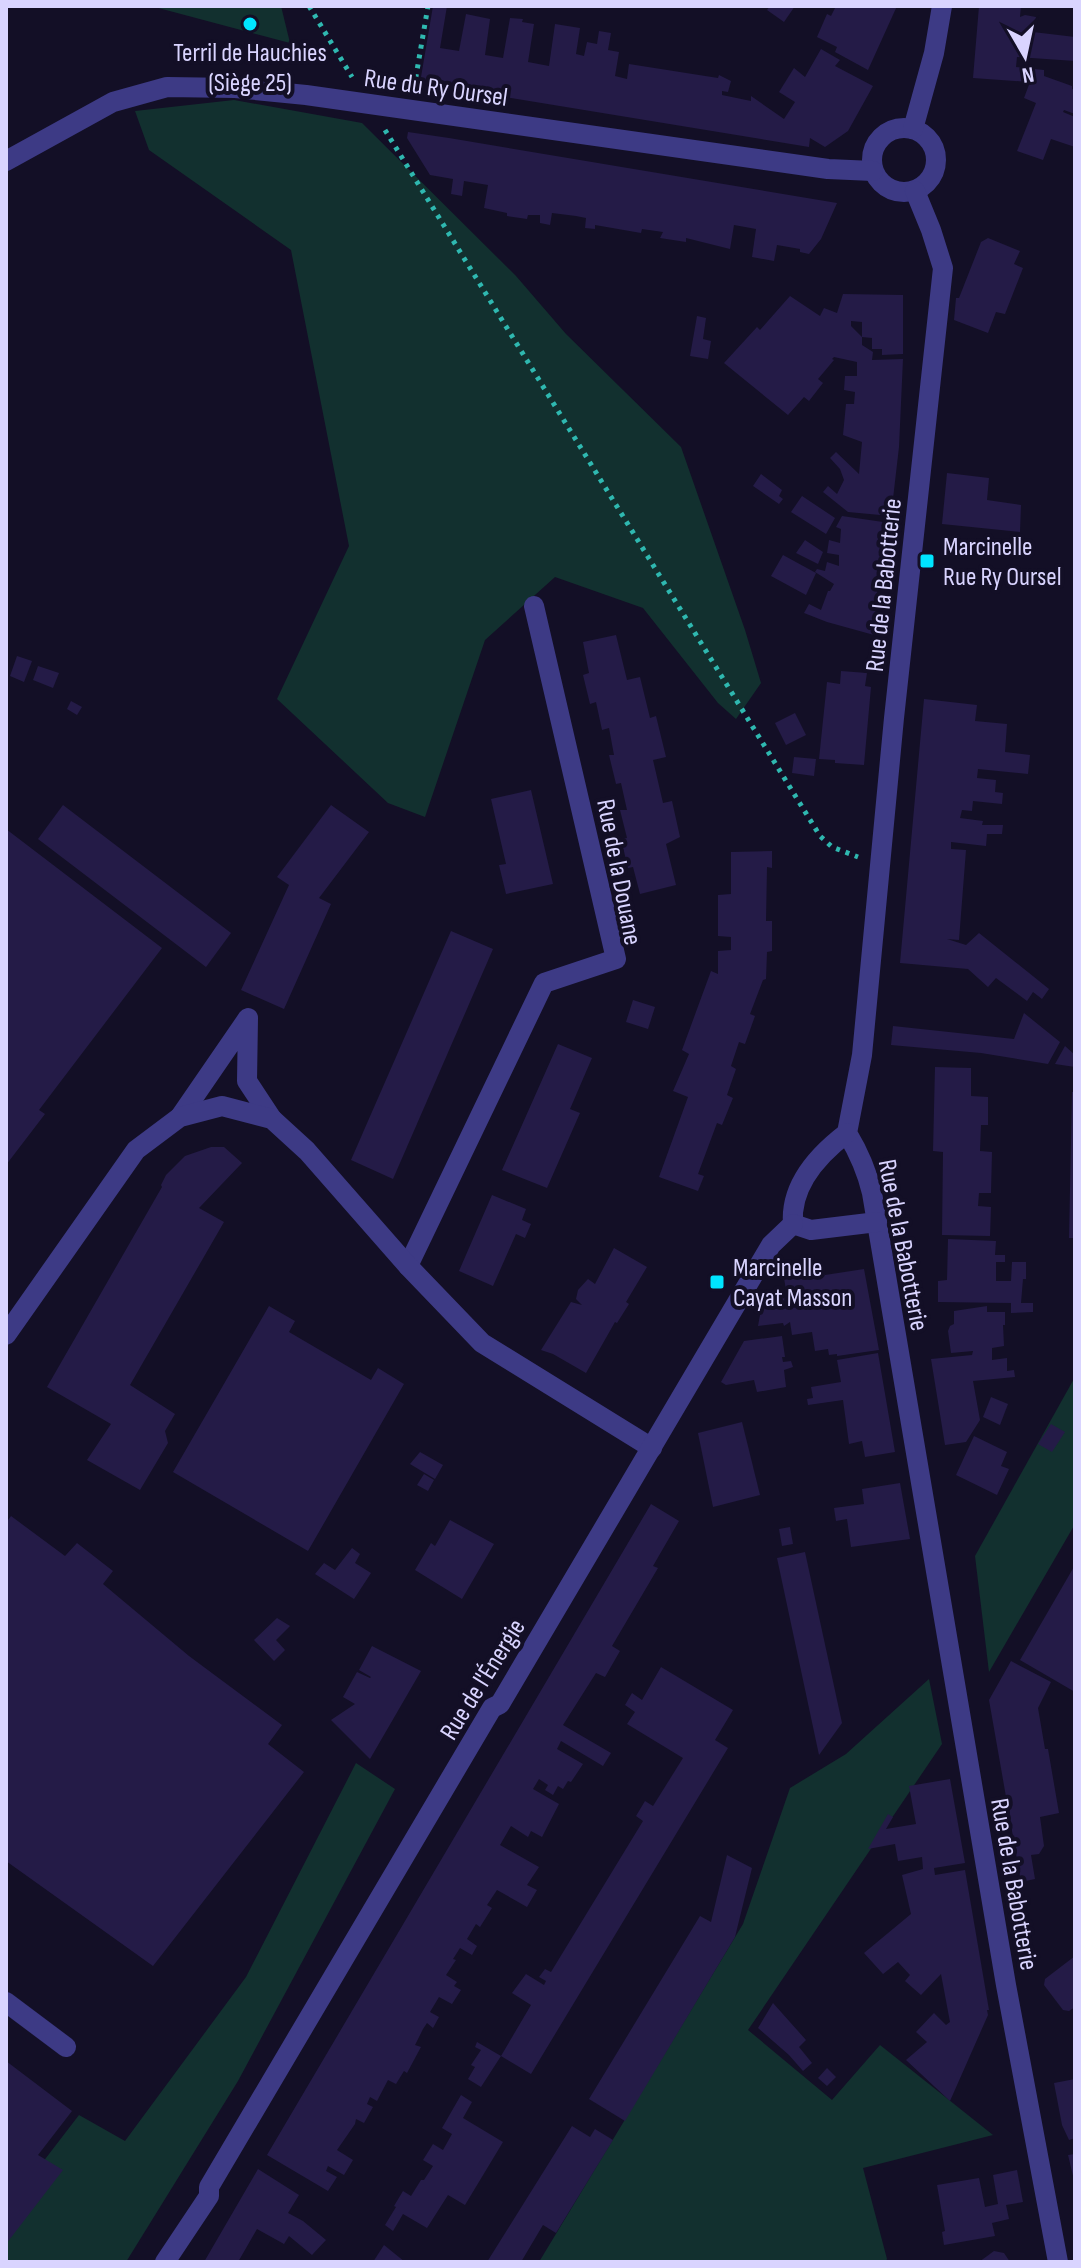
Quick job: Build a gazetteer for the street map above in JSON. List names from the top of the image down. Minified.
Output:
{"streets":{"street":["Rue du Ry Oursel","Rue de la Babotterie","Rue de la Douane","Rue de l'Énergie"]},"crossings":[["Rue du Ry Oursel","Rue de la Babotterie"]],"places":{"other":["Terril de Hauchies (Siège 25)"],"transit":["Marcinelle Rue Ry Oursel","Marcinelle Cayat Masson"]},"north":"bottom"}
